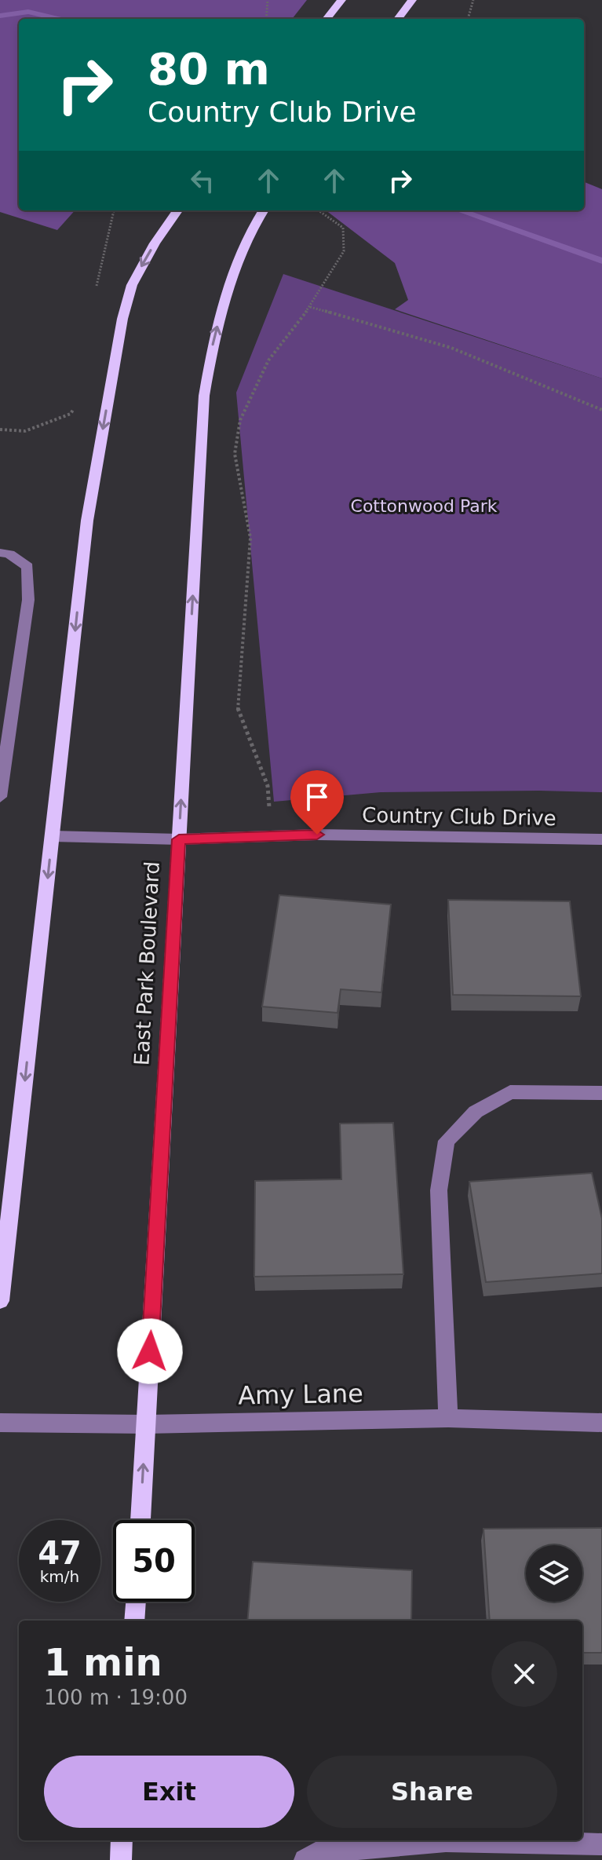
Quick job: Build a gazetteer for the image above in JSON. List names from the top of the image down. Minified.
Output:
{"streets":{"main road":["East Park Boulevard"],"street":["Country Club Drive","Amy Lane"]},"crossings":[["Country Club Drive","East Park Boulevard"],["East Park Boulevard","Amy Lane"]],"parks":["Cottonwood Park"],"page":{"turn":["80 m","Country Club Drive"],"speed":"47 km/h","limit":"50","heading":["1 min","100 m · 19:00"],"buttons":["Exit","Share"]}}
